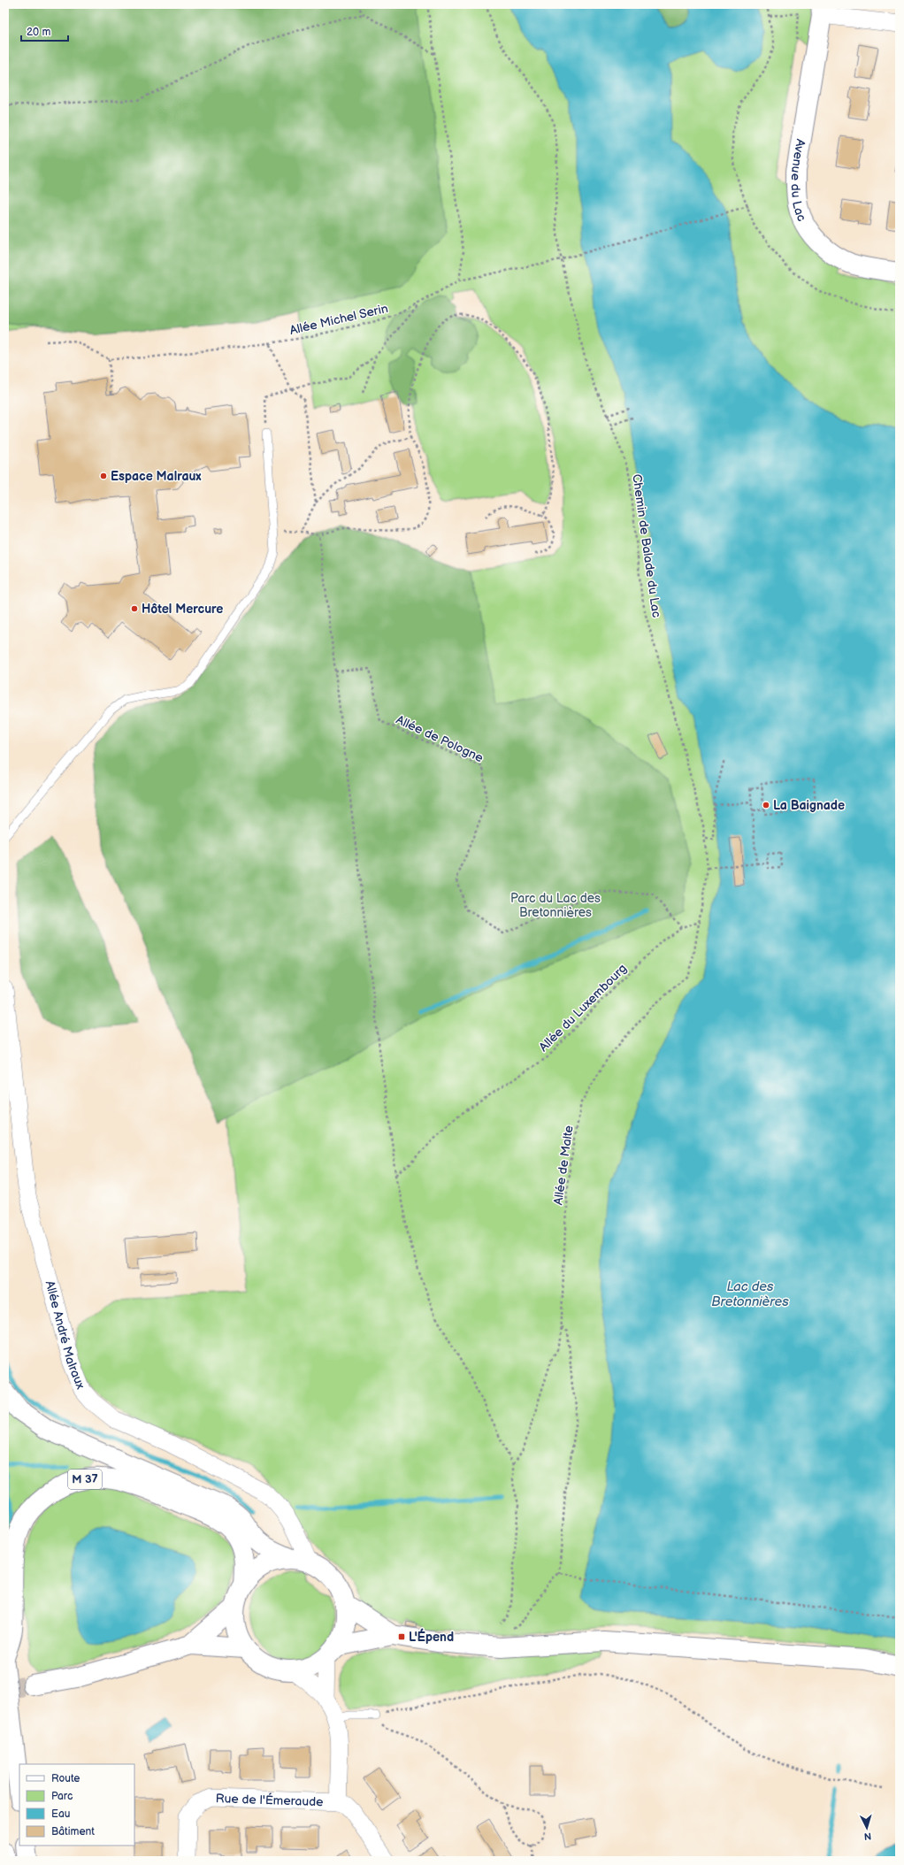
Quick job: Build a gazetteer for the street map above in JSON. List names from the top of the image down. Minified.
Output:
{"streets":{"main road":["Avenue du Lac","M 37"],"street":["Allée André Malraux","Rue de l'Émeraude"],"path":["Allée Michel Serin","Chemin de Balade du Lac","Allée de Pologne","Allée du Luxembourg","Allée de Malte"]},"crossings":[["Allée Michel Serin","Chemin de Balade du Lac"],["Chemin de Balade du Lac","Allée du Luxembourg"],["Chemin de Balade du Lac","Allée de Malte"],["Allée de Pologne","Allée du Luxembourg"],["Allée du Luxembourg","Allée de Malte"],["Allée André Malraux","M 37"]],"water":["Lac des Bretonnières"],"parks":["Parc du Lac des Bretonnières"],"places":{"other":["Espace Malraux","Hôtel Mercure","La Baignade"],"transit":["L'Épend"]},"legend":["Route","Parc","Eau","Bâtiment"],"scale_bar":"20 m","north":"bottom"}
